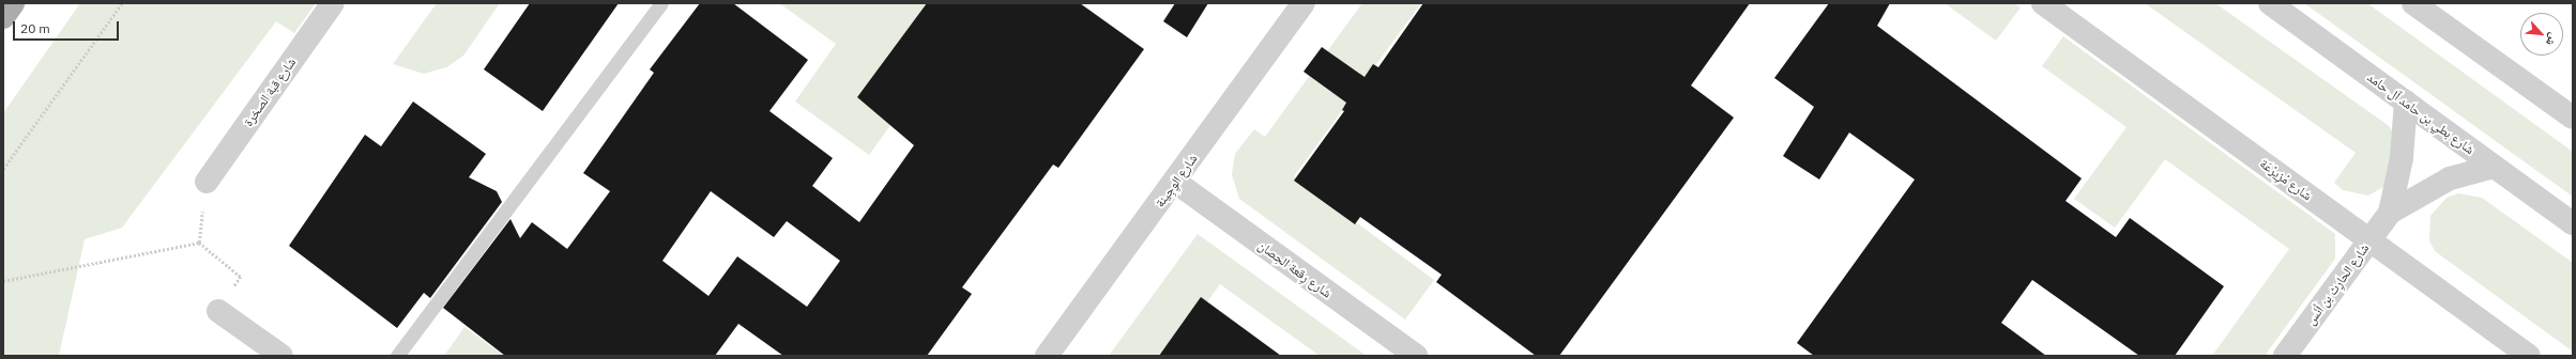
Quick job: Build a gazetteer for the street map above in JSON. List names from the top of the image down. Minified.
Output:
{"streets":{"street":["شارع قبة الصخرة","شارع بطي بن حامد آل حامد","شارع مْزِيرْعَة","شارع الوِجِينة","شارع رِقعة الحِصان","شارع الحارِث بن أنَس"]},"crossings":[["شارع بطي بن حامد آل حامد","شارع الحارِث بن أنَس"],["شارع مْزِيرْعَة","شارع الحارِث بن أنَس"],["شارع الوِجِينة","شارع رِقعة الحِصان"]],"scale_bar":"20 m","north":"bottom right"}
